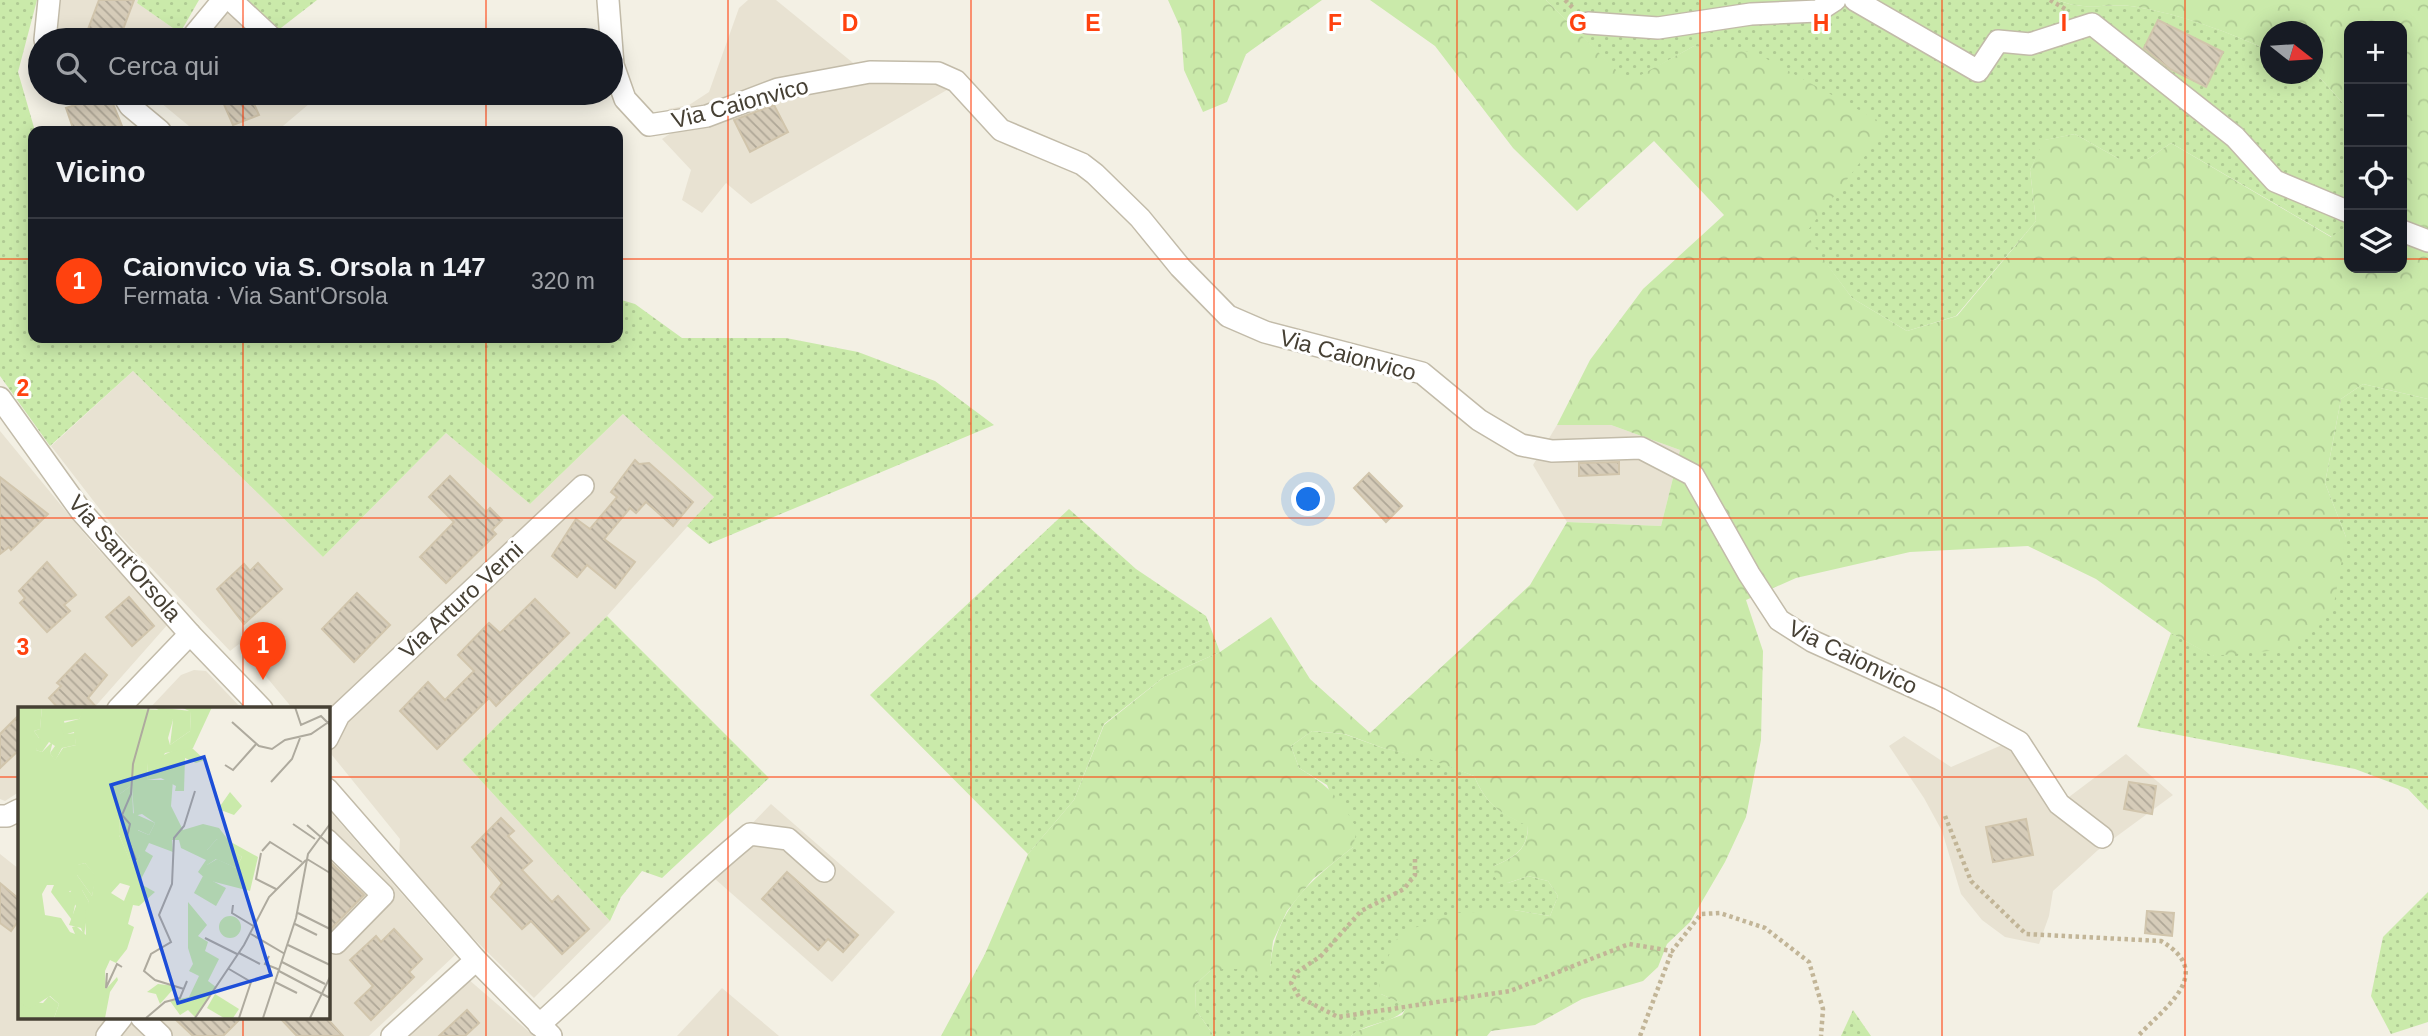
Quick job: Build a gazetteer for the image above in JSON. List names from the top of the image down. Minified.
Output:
{"streets":{"street":["Via Caionvico","Via Sant'Orsola","Via Arturo Verni"]},"north":"right","page":{"map_buttons":["+","−"],"search":"Cerca qui","heading":"Vicino","list":[{"mark":"1","name":"Caionvico via S. Orsola n 147","note":"Fermata · Via Sant'Orsola","value":"320 m"}],"pins":"1"},"grid":{"columns":["D","E","F","G","H","I"],"rows":["2","3"]}}
